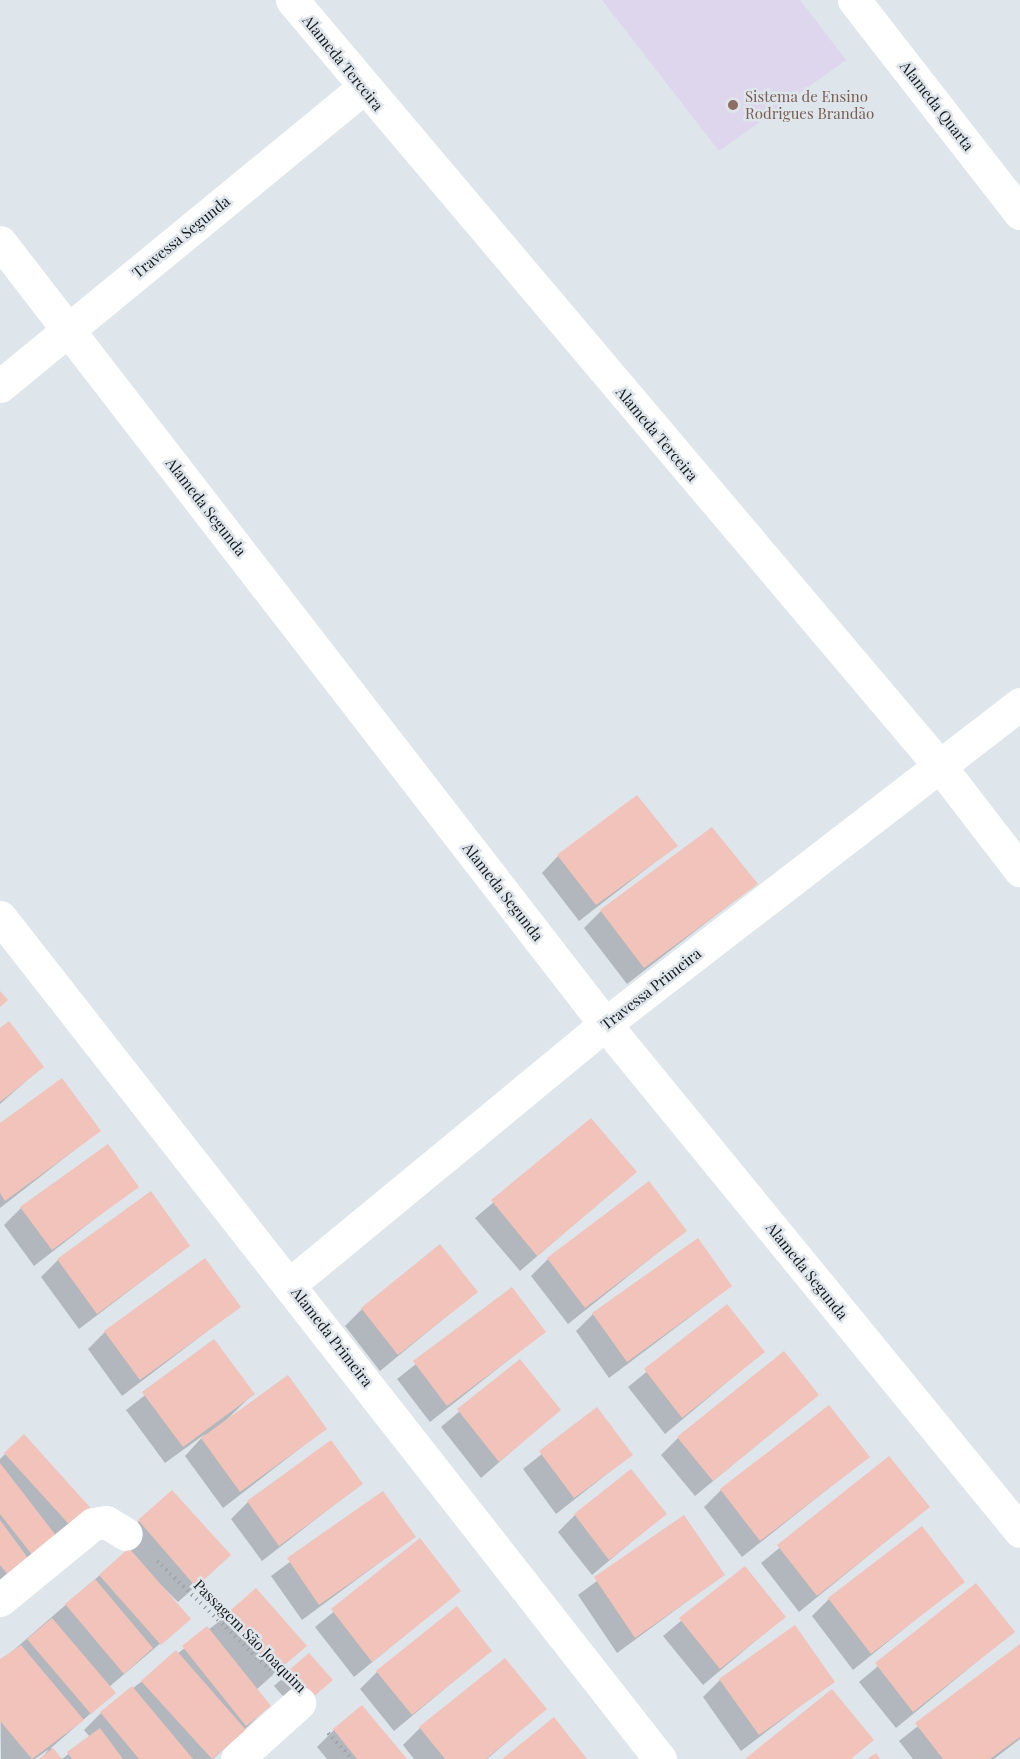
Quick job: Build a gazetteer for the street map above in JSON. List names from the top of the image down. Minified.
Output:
{"streets":{"street":["Alameda Terceira","Alameda Quarta","Travessa Segunda","Alameda Segunda","Travessa Primeira","Alameda Primeira"],"path":["Passagem São Joaquim"]},"crossings":[["Alameda Terceira","Travessa Segunda"],["Alameda Terceira","Travessa Primeira"],["Travessa Segunda","Alameda Segunda"],["Alameda Segunda","Travessa Primeira"],["Travessa Primeira","Alameda Primeira"]],"places":["Sistema de Ensino Rodrigues Brandão"]}
